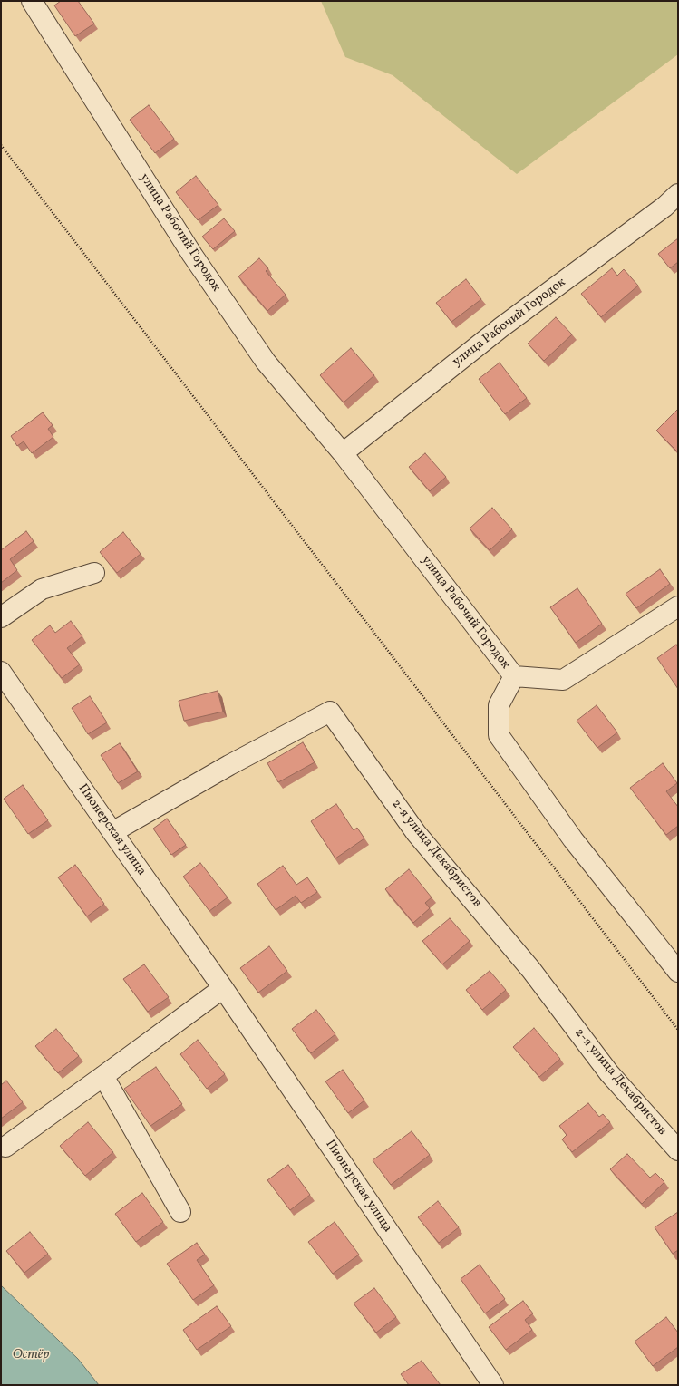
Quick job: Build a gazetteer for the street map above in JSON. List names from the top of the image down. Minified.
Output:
{"streets":{"street":["улица Рабочий Городок","Пионерская улица","2-я улица Декабристов"]},"crossings":[["Пионерская улица","2-я улица Декабристов"]],"water":["Остёр"]}
